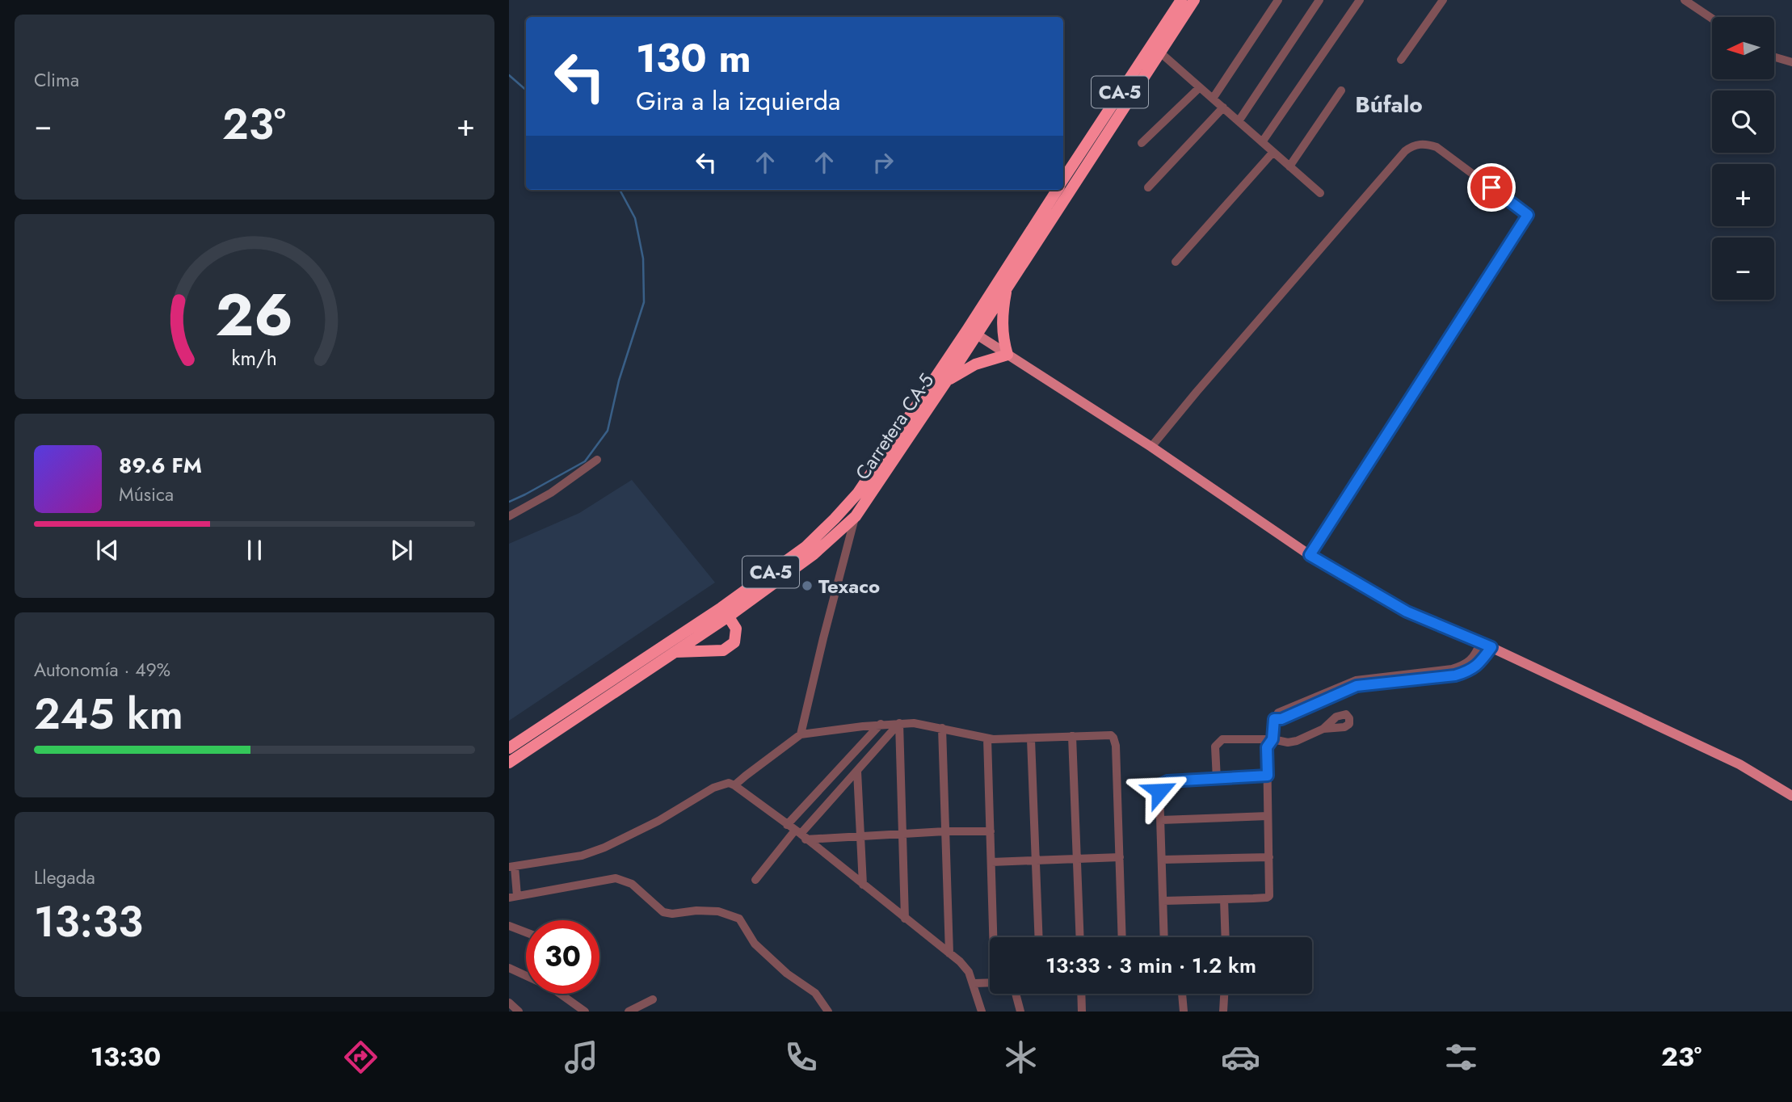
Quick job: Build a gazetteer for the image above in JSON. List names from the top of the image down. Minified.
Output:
{"streets":{"highway":["CA-5","Carretera CA-5"]},"districts":["Búfalo"],"places":["Texaco"],"north":"left","page":{"tile":["Clima",["Autonomía · 49%","245 km"],["Llegada","13:33"]],"map_buttons":["+","−"],"turn":["130 m","Gira a la izquierda"],"heat":["−","23°","+"],"song":["89.6 FM","Música"],"limit":"30","trip":"13:33 · 3 min · 1.2 km","tabs":["13:30","23°"],"gauge":["26","km/h"]}}
